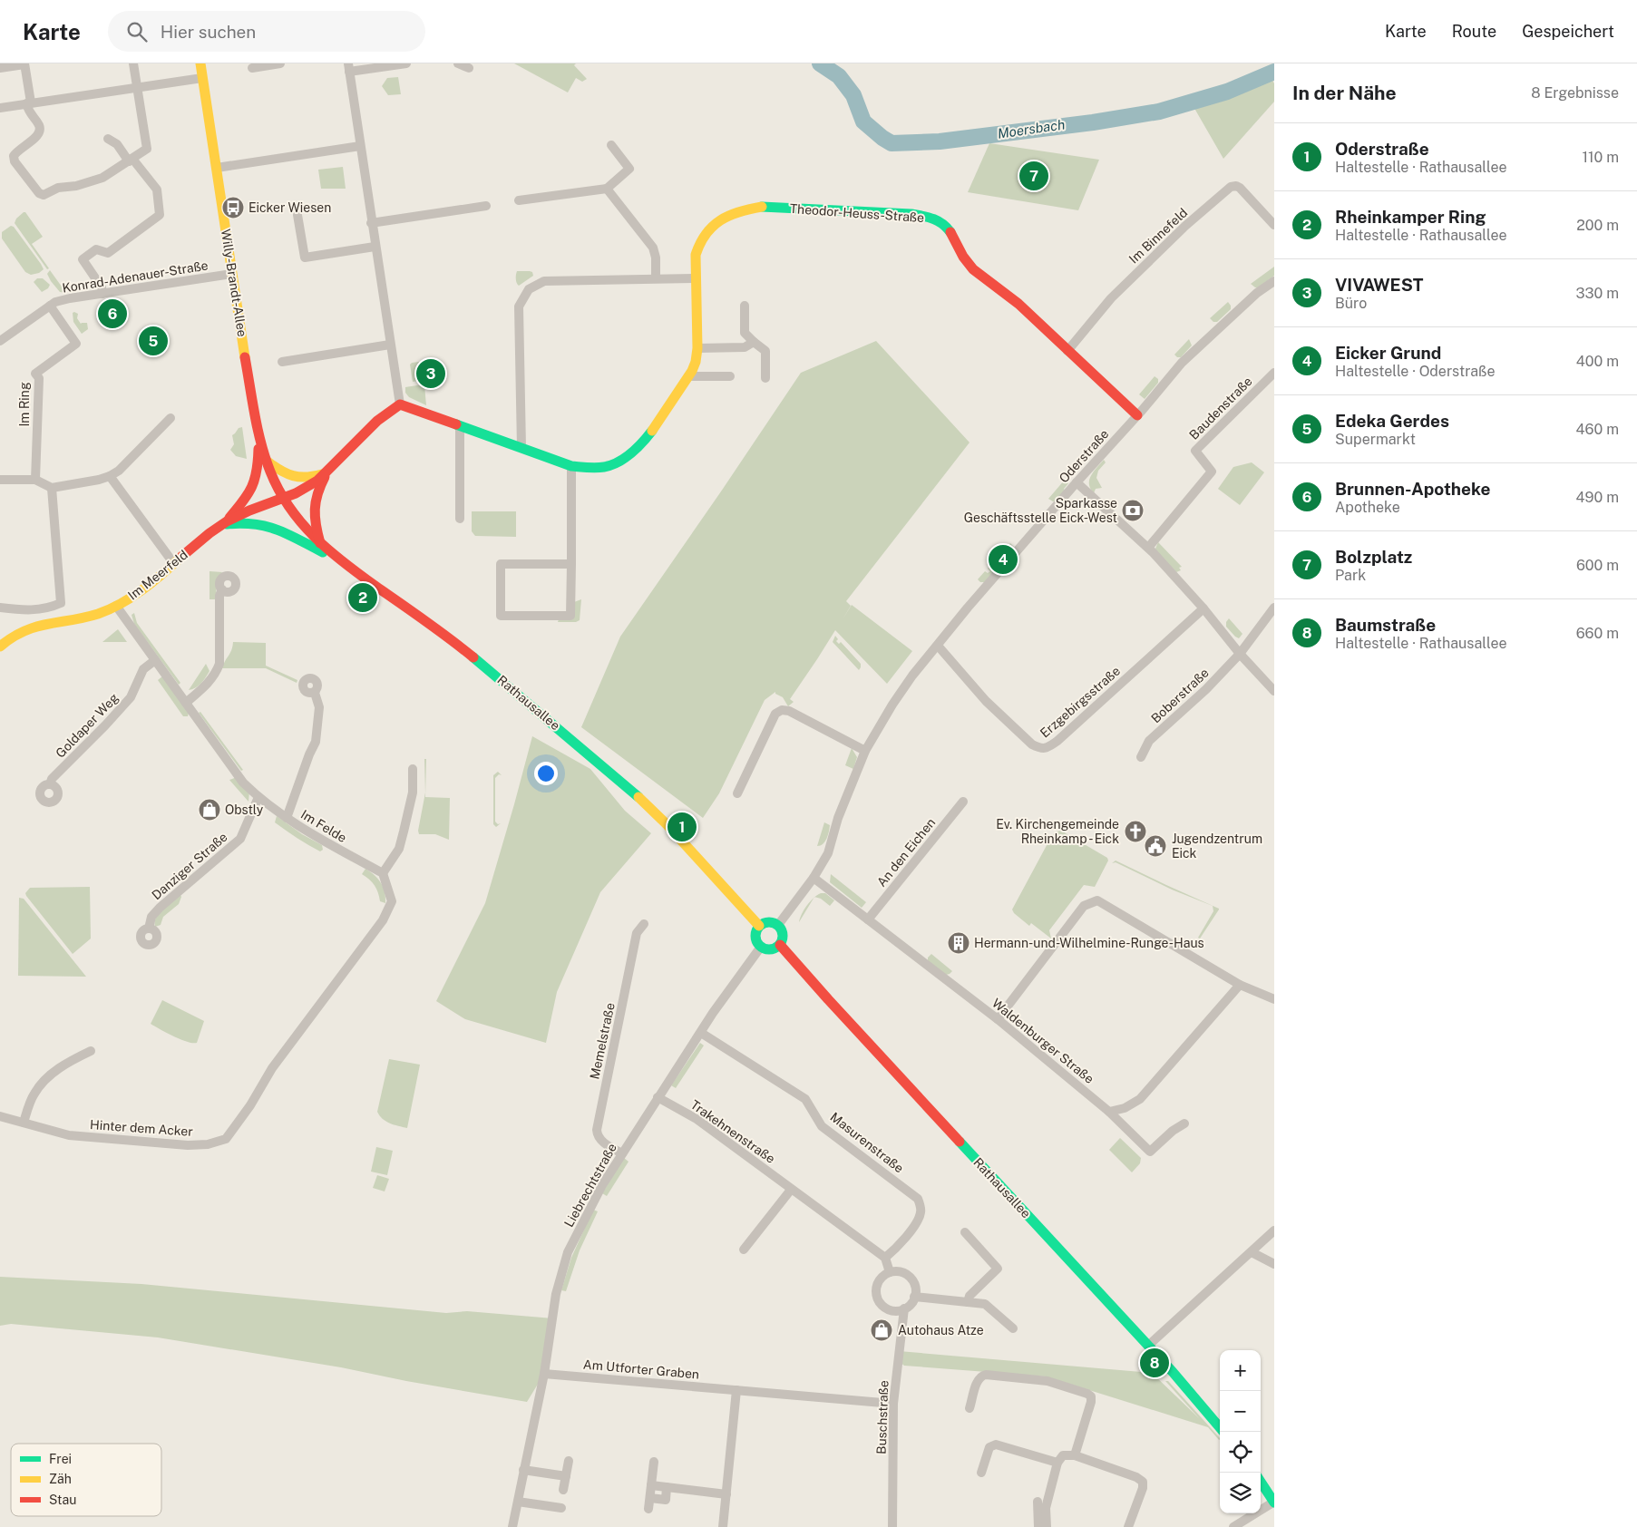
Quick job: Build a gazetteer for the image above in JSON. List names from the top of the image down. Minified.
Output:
{"streets":{"street":["Theodor-Heuss-Straße","Im Binnefeld","Konrad-Adenauer-Straße","Willy-Brandt-Allee","Im Ring","Baudenstraße","Oderstraße","Im Meerfeld","Boberstraße","Erzgebirgsstraße","Rathausallee","Goldaper Weg","Im Felde","An den Eichen","Danziger Straße","Memelstraße","Waldenburger Straße","Hinter dem Acker","Trakehnenstraße","Masurenstraße","Liebrechtstraße","Am Utforter Graben","Buschstraße"]},"crossings":[["Theodor-Heuss-Straße","Im Binnefeld"],["Theodor-Heuss-Straße","Oderstraße"],["Konrad-Adenauer-Straße","Willy-Brandt-Allee"],["Konrad-Adenauer-Straße","Im Ring"],["Willy-Brandt-Allee","Im Meerfeld"],["Willy-Brandt-Allee","Rathausallee"],["Oderstraße","Erzgebirgsstraße"],["Oderstraße","Rathausallee"],["Oderstraße","Waldenburger Straße"],["Oderstraße","Liebrechtstraße"],["Im Meerfeld","Rathausallee"],["Im Meerfeld","Im Felde"],["Rathausallee","Liebrechtstraße"],["Goldaper Weg","Im Felde"],["Im Felde","Danziger Straße"],["Im Felde","Hinter dem Acker"],["An den Eichen","Waldenburger Straße"],["Memelstraße","Liebrechtstraße"],["Trakehnenstraße","Masurenstraße"],["Trakehnenstraße","Liebrechtstraße"],["Masurenstraße","Liebrechtstraße"],["Liebrechtstraße","Am Utforter Graben"],["Am Utforter Graben","Buschstraße"]],"water":["Moersbach"],"places":{"bus stop":["Eicker Wiesen"],"bank":["Sparkasse Geschäftsstelle Eick-West"],"shop":["Obstly","Autohaus Atze"],"church":["Ev. Kirchengemeinde Rheinkamp - Eick"],"public building":["Jugendzentrum Eick"],"building":["Hermann-und-Wilhelmine-Runge-Haus"]},"legend":["Frei","Zäh","Stau"],"page":{"header":"Karte","search":"Hier suchen","nav":["Karte","Route","Gespeichert"],"heading":["In der Nähe","8 Ergebnisse"],"list":[{"mark":"1","name":"Oderstraße","note":"Haltestelle · Rathausallee","value":"110 m"},{"mark":"2","name":"Rheinkamper Ring","note":"Haltestelle · Rathausallee","value":"200 m"},{"mark":"3","name":"VIVAWEST","note":"Büro","value":"330 m"},{"mark":"4","name":"Eicker Grund","note":"Haltestelle · Oderstraße","value":"400 m"},{"mark":"5","name":"Edeka Gerdes","note":"Supermarkt","value":"460 m"},{"mark":"6","name":"Brunnen-Apotheke","note":"Apotheke","value":"490 m"},{"mark":"7","name":"Bolzplatz","note":"Park","value":"600 m"},{"mark":"8","name":"Baumstraße","note":"Haltestelle · Rathausallee","value":"660 m"}],"pins":["7","6","5","3","4","2","1","8"],"map_buttons":["+","−"]}}
